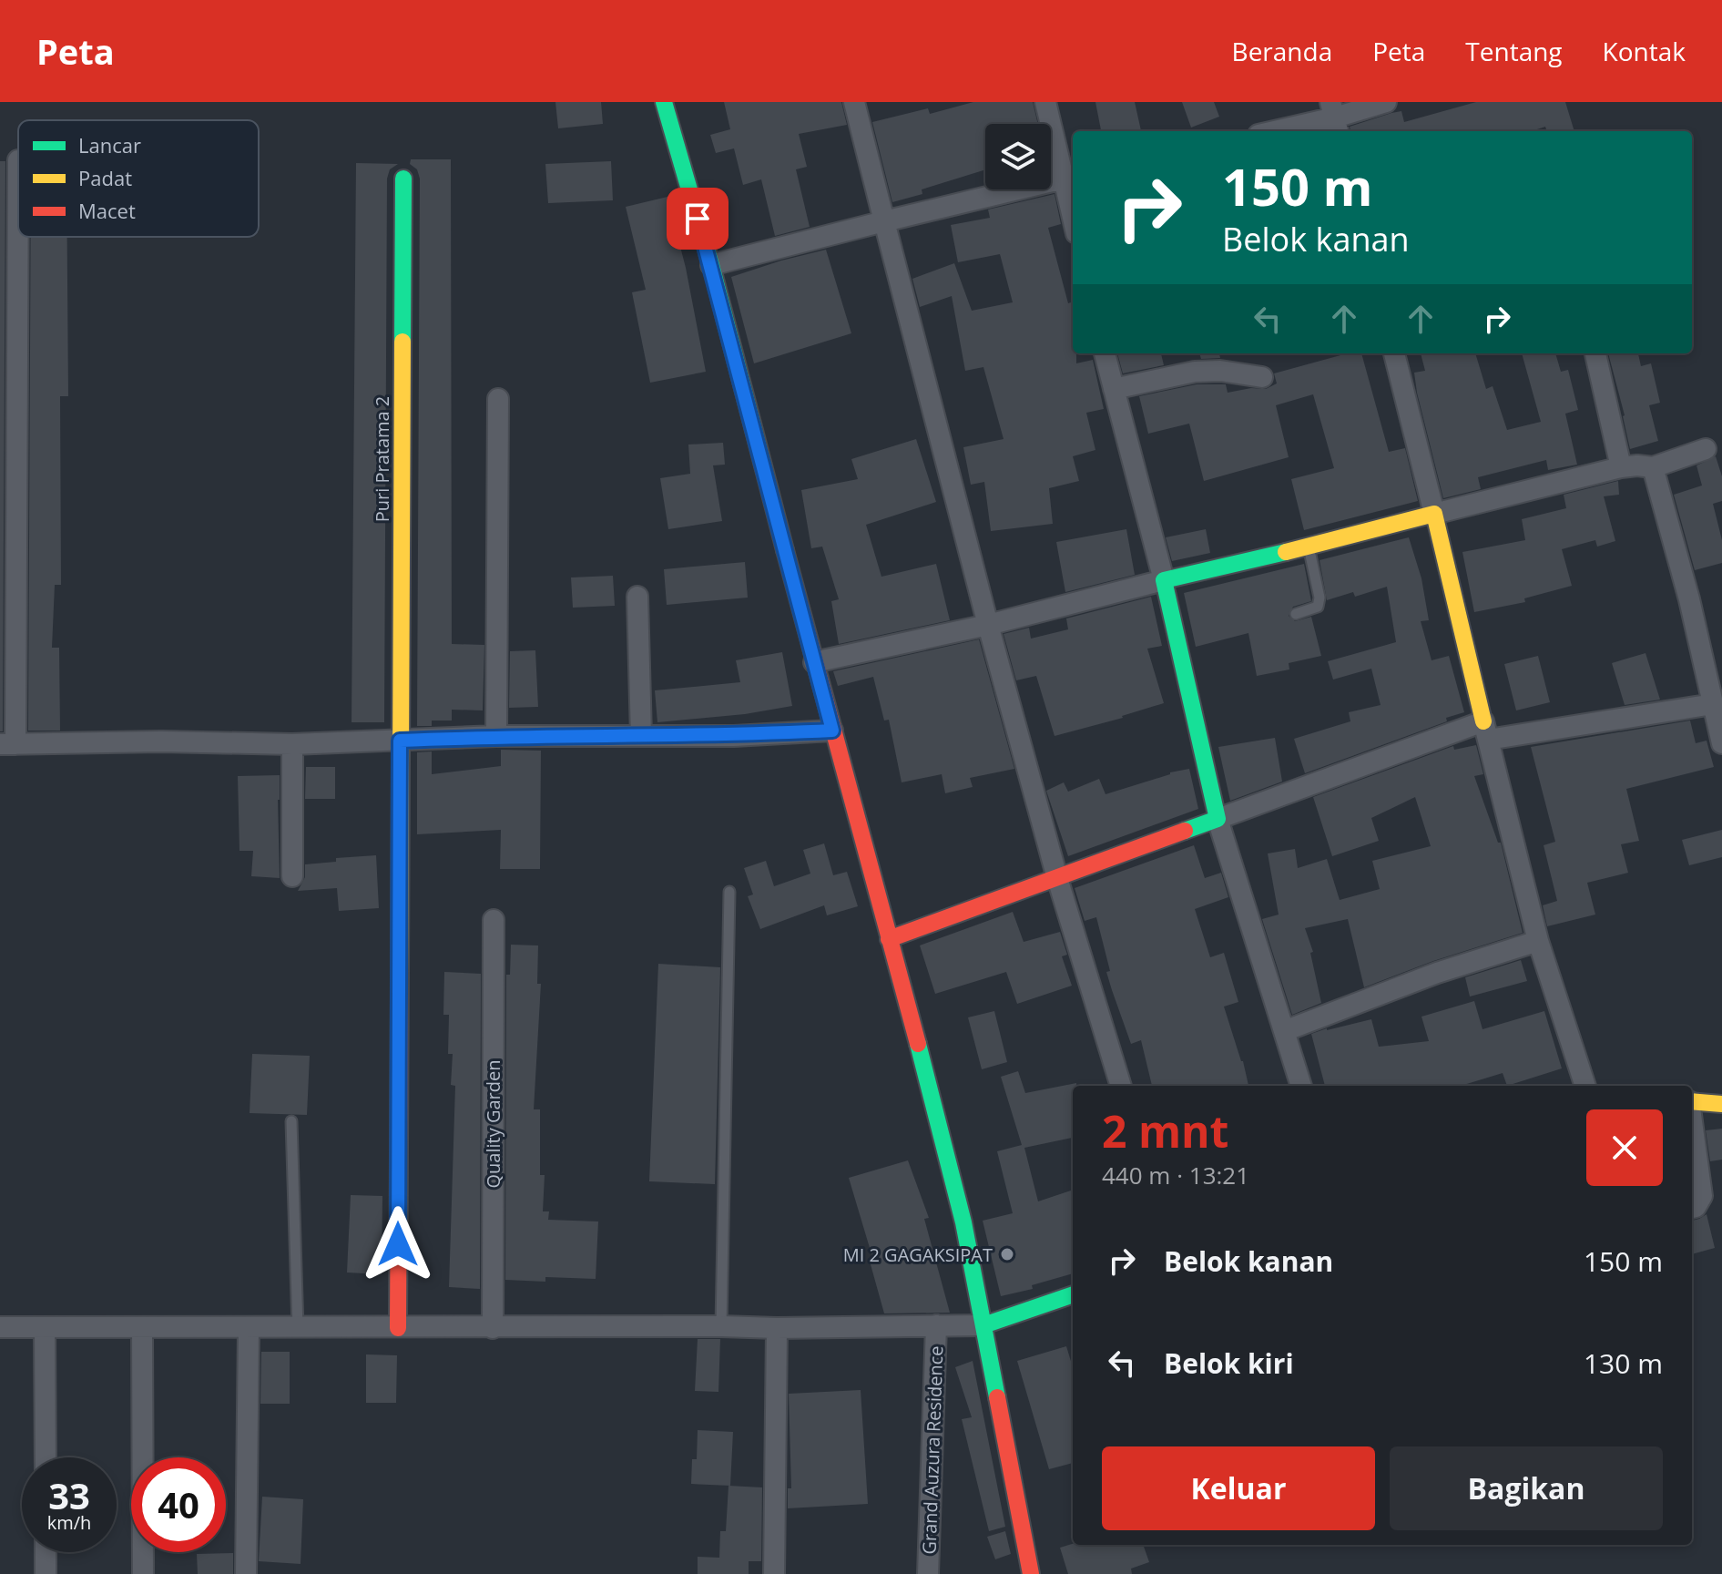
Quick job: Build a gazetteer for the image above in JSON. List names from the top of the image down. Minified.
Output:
{"streets":{"street":["Puri Pratama 2","Quality Garden","Grand Auzura Residence"]},"places":["MI 2 GAGAKSIPAT"],"legend":["Lancar","Padat","Macet"],"page":{"header":"Peta","nav":["Beranda","Peta","Tentang","Kontak"],"turn":["150 m","Belok kanan"],"heading":["2 mnt","440 m · 13:21"],"list":[{"name":"Belok kanan","value":"150 m"},{"name":"Belok kiri","value":"130 m"}],"buttons":["Keluar","Bagikan"],"speed":"33 km/h","limit":"40"}}
